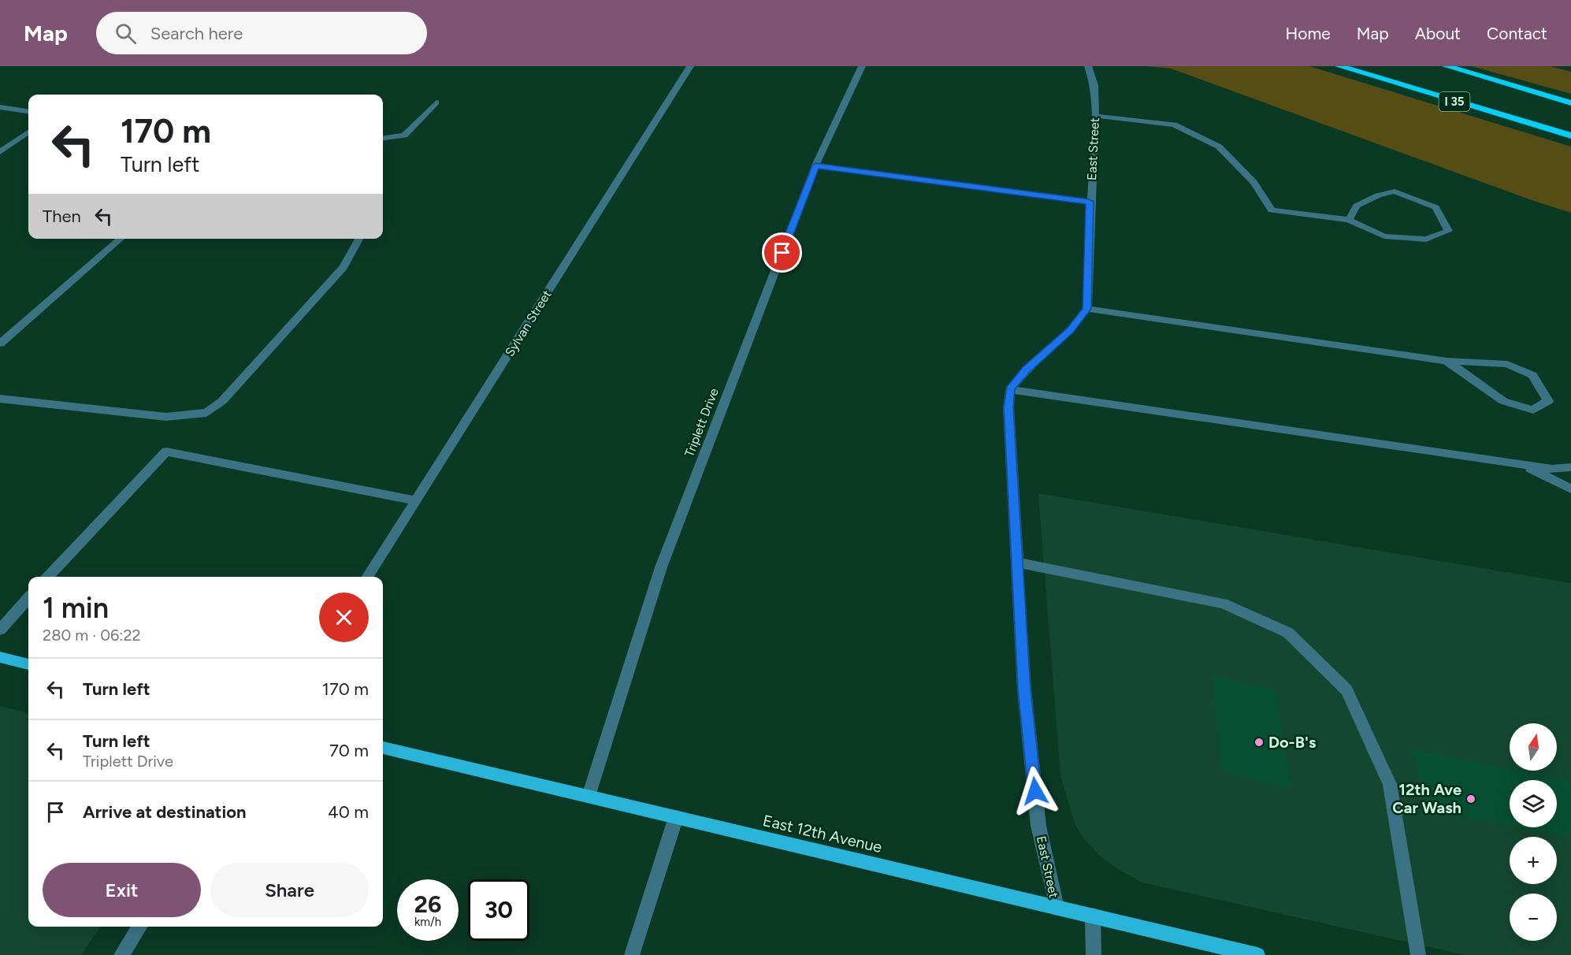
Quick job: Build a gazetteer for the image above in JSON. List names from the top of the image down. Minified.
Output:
{"streets":{"highway":["I 35"],"main road":["East 12th Avenue"],"street":["East Street","Sylvan Street","Triplett Drive"]},"crossings":[["East Street","East 12th Avenue"],["Triplett Drive","East 12th Avenue"]],"places":["Do-B's","12th Ave Car Wash"],"north":"top","page":{"header":"Map","search":"Search here","nav":["Home","Map","About","Contact"],"turn":["170 m","Turn left"],"then":"Then","heading":["1 min","280 m · 06:22"],"list":[{"name":"Turn left","value":"170 m"},{"name":"Turn left","note":"Triplett Drive","value":"70 m"},{"name":"Arrive at destination","value":"40 m"}],"map_buttons":["+","−"],"buttons":["Exit","Share"],"speed":"26 km/h","limit":"30"}}
